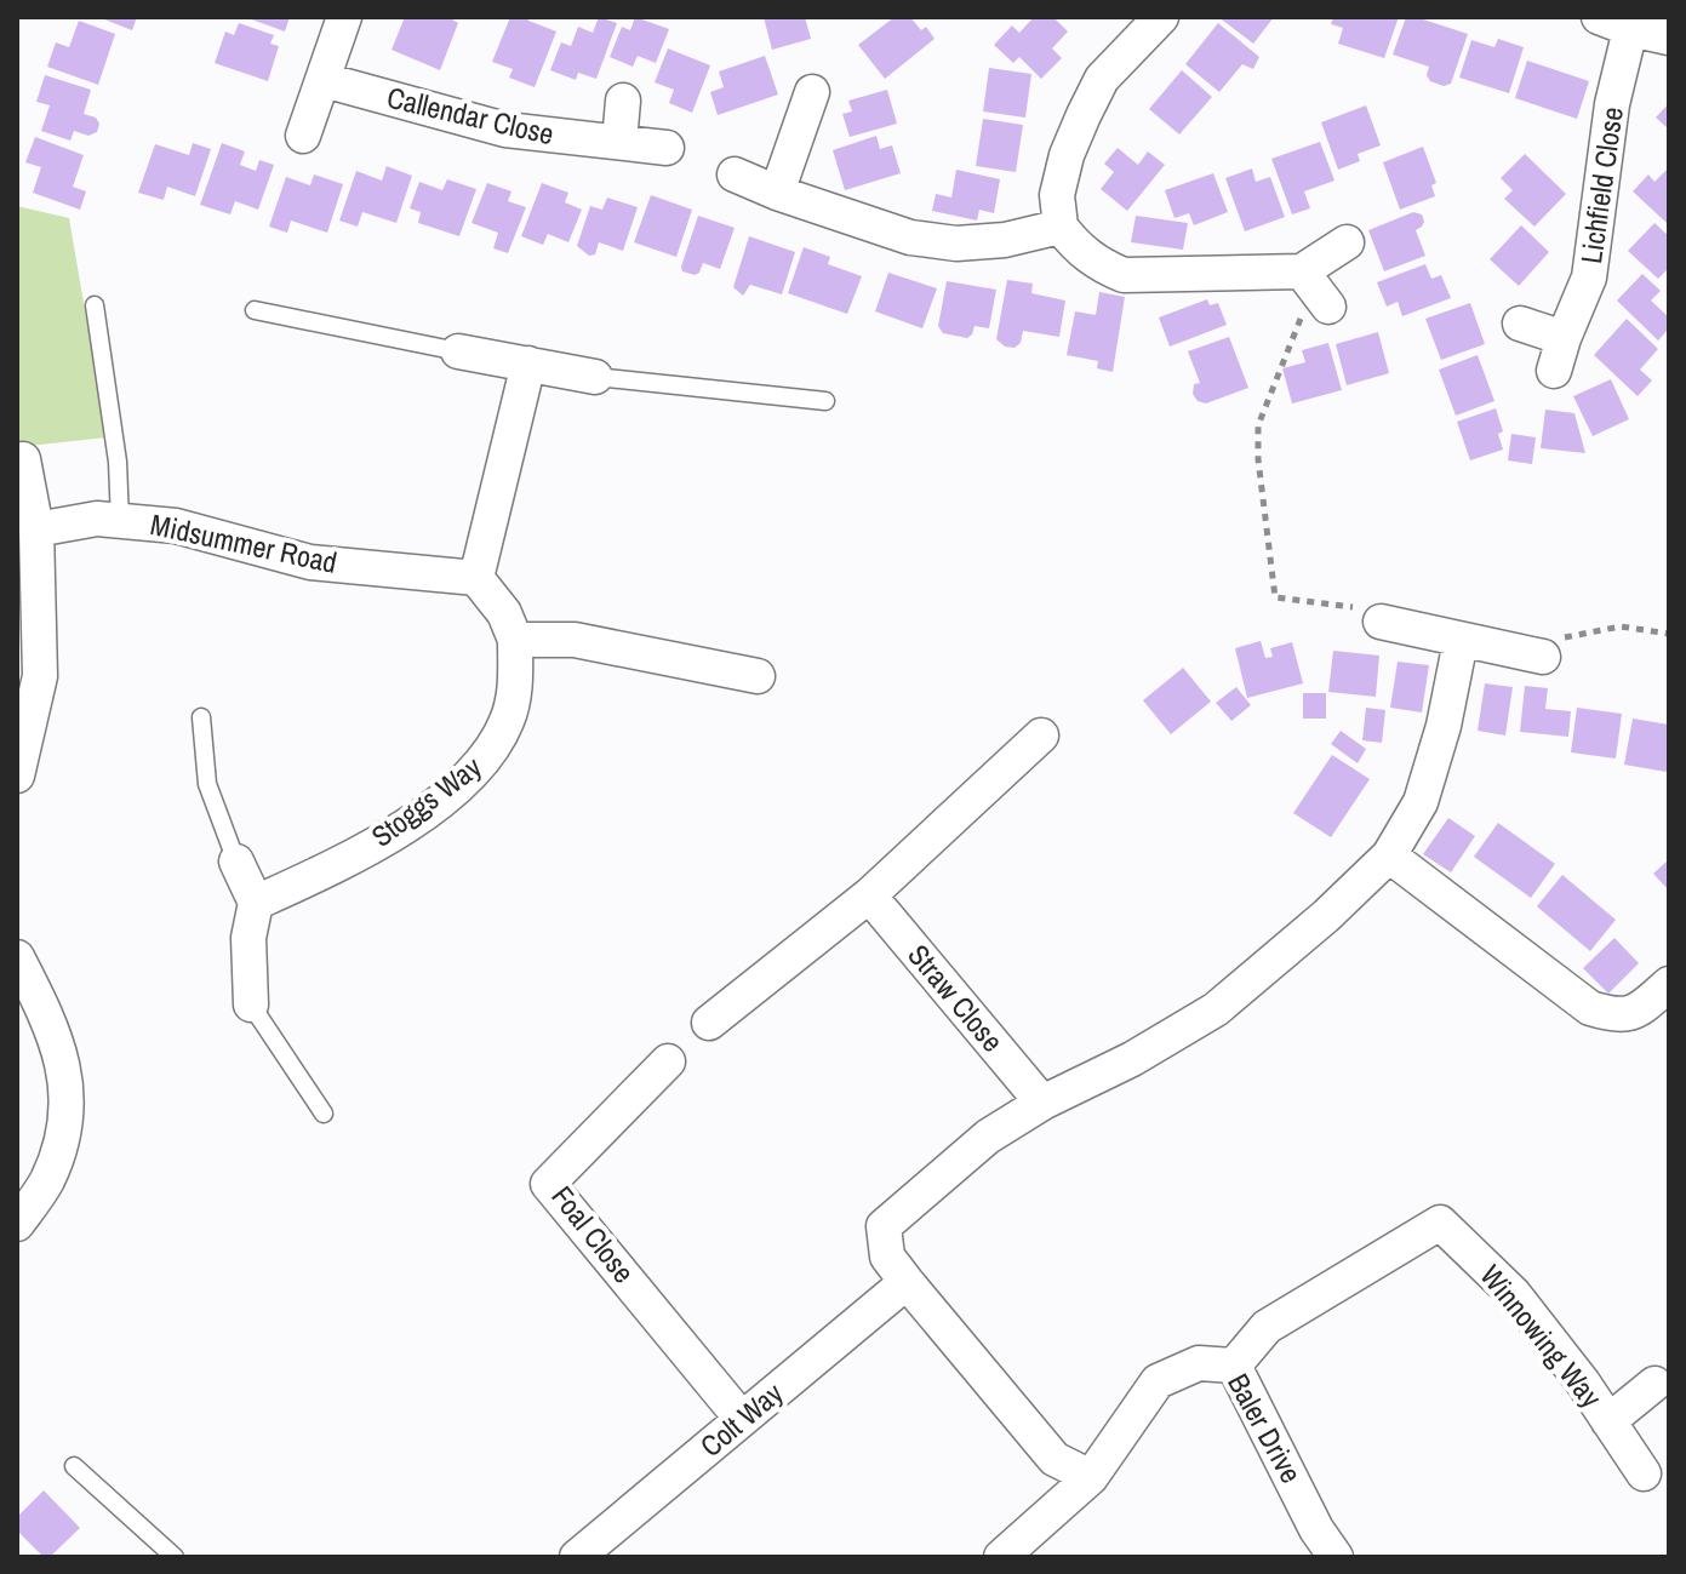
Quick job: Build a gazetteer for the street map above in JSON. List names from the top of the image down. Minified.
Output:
{"streets":{"street":["Callendar Close","Lichfield Close","Midsummer Road","Stoggs Way","Straw Close","Foal Close","Winnowing Way","Colt Way","Baler Drive"]},"crossings":[["Foal Close","Colt Way"],["Winnowing Way","Baler Drive"]]}
